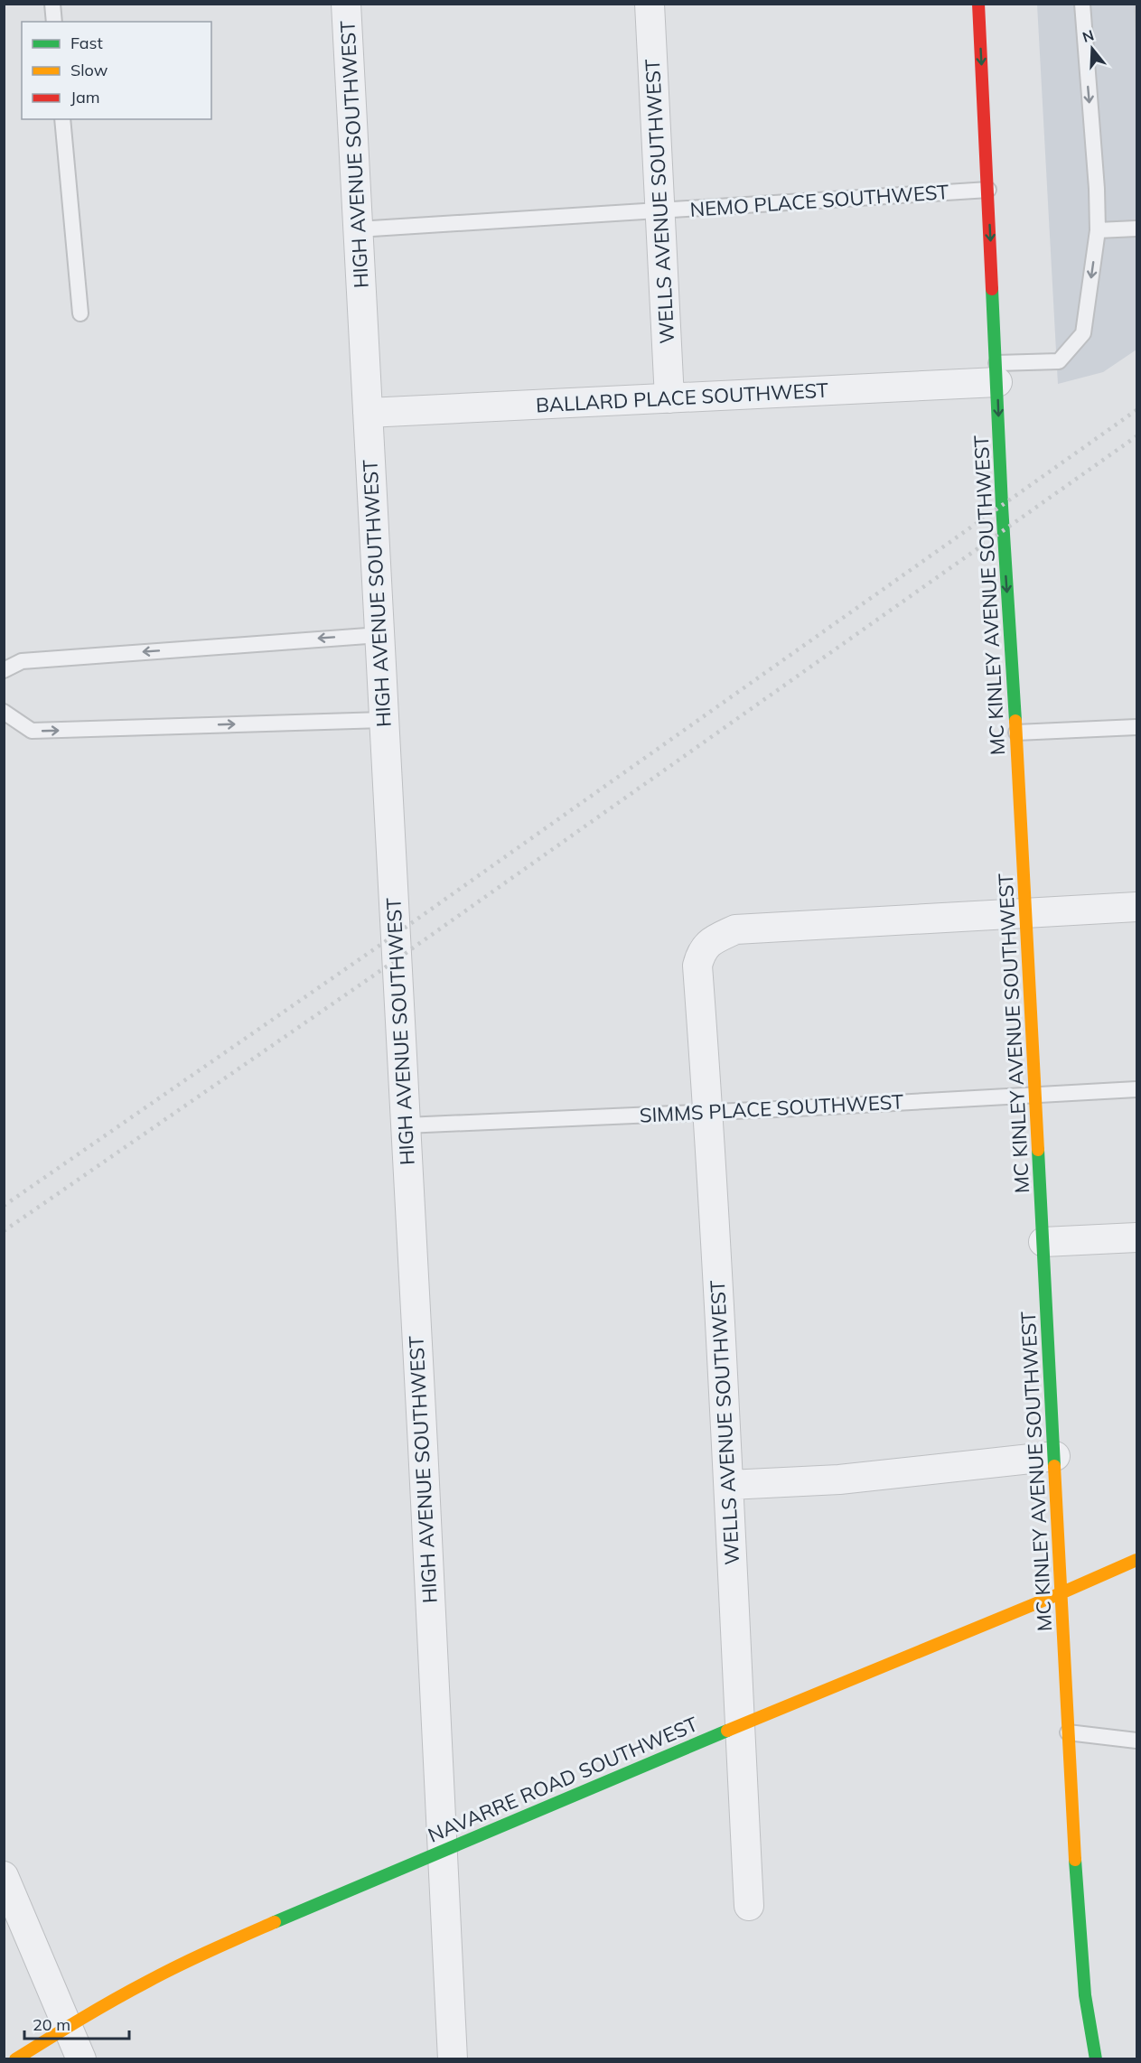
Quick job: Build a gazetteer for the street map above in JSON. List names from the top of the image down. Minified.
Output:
{"streets":{"main road":["MC KINLEY AVENUE SOUTHWEST","NAVARRE ROAD SOUTHWEST"],"street":["HIGH AVENUE SOUTHWEST","WELLS AVENUE SOUTHWEST","BALLARD PLACE SOUTHWEST"],"lane":["NEMO PLACE SOUTHWEST","SIMMS PLACE SOUTHWEST"]},"crossings":[["HIGH AVENUE SOUTHWEST","NEMO PLACE SOUTHWEST"],["HIGH AVENUE SOUTHWEST","BALLARD PLACE SOUTHWEST"],["HIGH AVENUE SOUTHWEST","SIMMS PLACE SOUTHWEST"],["HIGH AVENUE SOUTHWEST","NAVARRE ROAD SOUTHWEST"],["NEMO PLACE SOUTHWEST","WELLS AVENUE SOUTHWEST"],["NEMO PLACE SOUTHWEST","MC KINLEY AVENUE SOUTHWEST"],["WELLS AVENUE SOUTHWEST","BALLARD PLACE SOUTHWEST"],["WELLS AVENUE SOUTHWEST","MC KINLEY AVENUE SOUTHWEST"],["WELLS AVENUE SOUTHWEST","SIMMS PLACE SOUTHWEST"],["WELLS AVENUE SOUTHWEST","NAVARRE ROAD SOUTHWEST"],["BALLARD PLACE SOUTHWEST","MC KINLEY AVENUE SOUTHWEST"],["MC KINLEY AVENUE SOUTHWEST","SIMMS PLACE SOUTHWEST"],["MC KINLEY AVENUE SOUTHWEST","NAVARRE ROAD SOUTHWEST"]],"one_way":["MC KINLEY AVENUE SOUTHWEST"],"legend":["Fast","Slow","Jam"],"scale_bar":"20 m","north":"top"}
